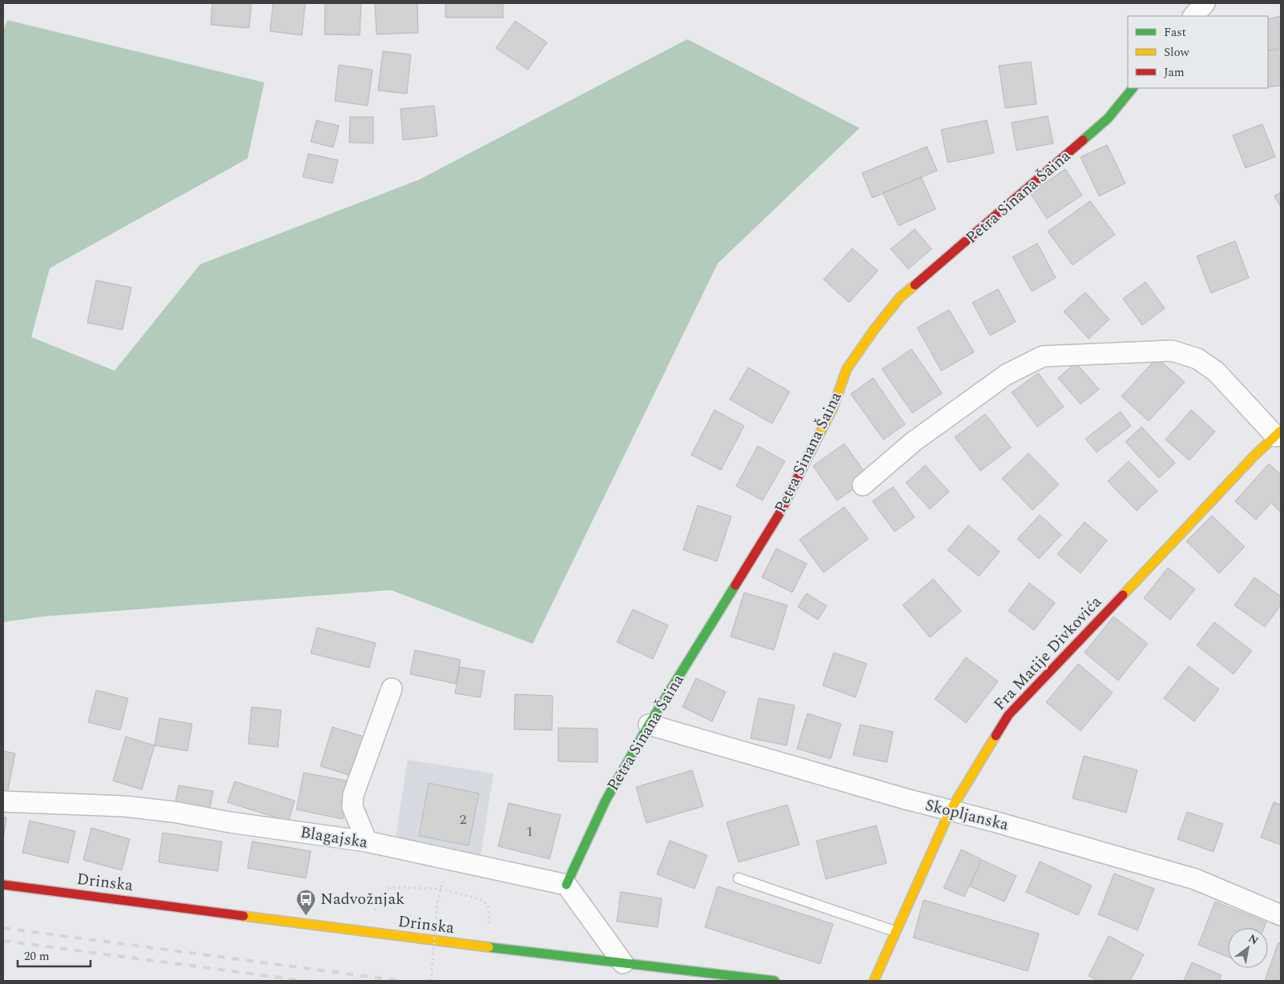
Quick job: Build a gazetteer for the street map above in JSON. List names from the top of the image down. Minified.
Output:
{"streets":{"street":["Petra Sinana Šaina","Fra Matije Divkovića","Skopljanska","Blagajska","Drinska"]},"crossings":[["Petra Sinana Šaina","Skopljanska"],["Petra Sinana Šaina","Blagajska"],["Fra Matije Divkovića","Skopljanska"]],"places":{"bus stop":["Nadvožnjak"]},"house_numbers":["2","1"],"legend":["Fast","Slow","Jam"],"scale_bar":"20 m","north":"top right"}
